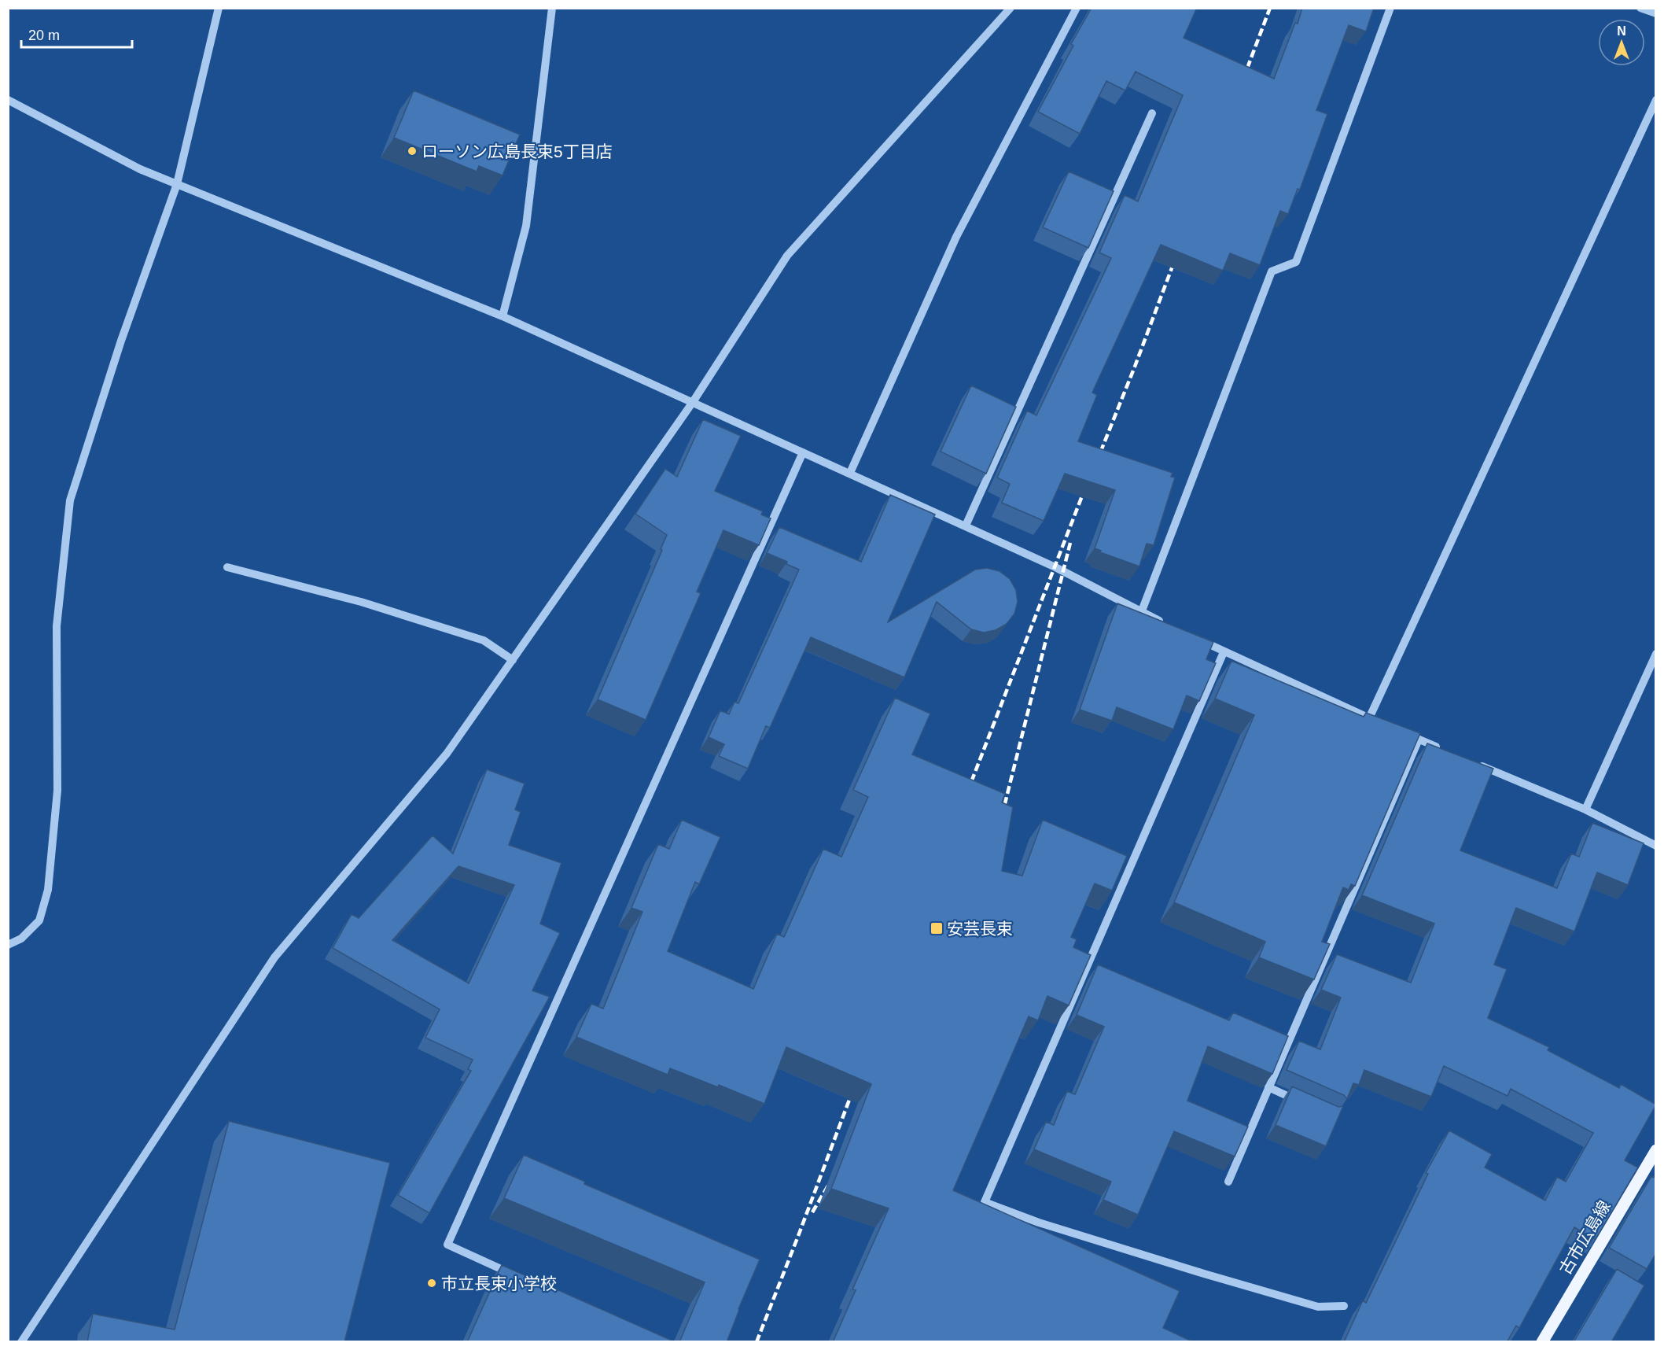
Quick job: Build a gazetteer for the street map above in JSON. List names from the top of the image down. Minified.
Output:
{"streets":{"main road":["古市広島線"]},"places":{"other":["ローソン広島長束5丁目店","市立長束小学校"],"transit":["安芸長束"]},"scale_bar":"20 m","north":"top"}
